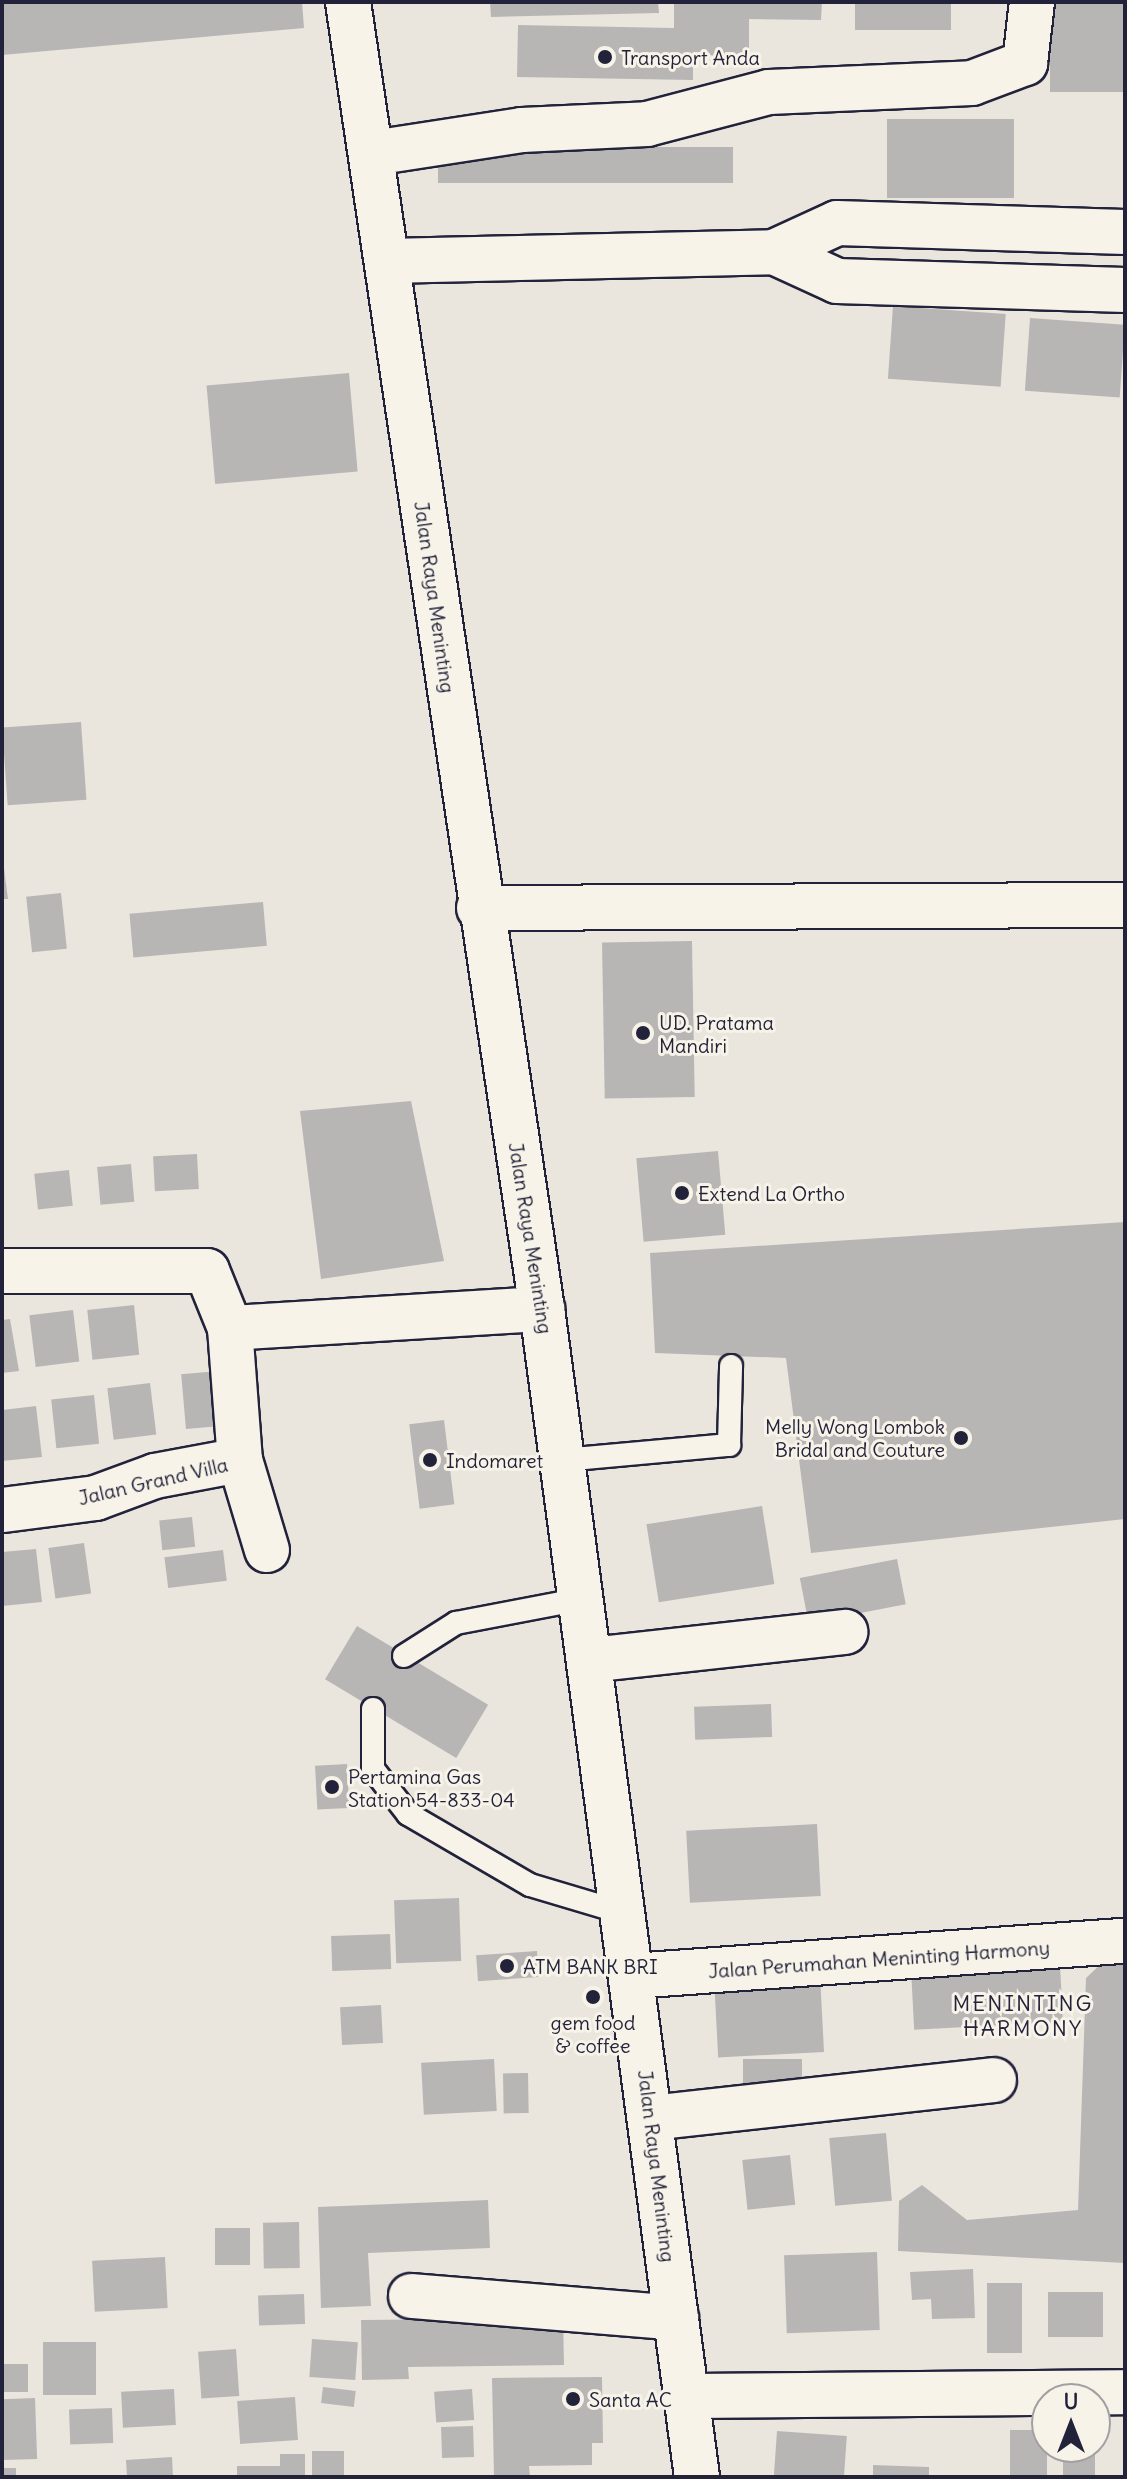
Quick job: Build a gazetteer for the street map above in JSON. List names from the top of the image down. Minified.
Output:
{"streets":{"main road":["Jalan Raya Meninting","Jalan Grand Villa","Jalan Perumahan Meninting Harmony"]},"crossings":[["Jalan Raya Meninting","Jalan Perumahan Meninting Harmony"]],"districts":["MENINTING HARMONY"],"places":["Transport Anda","UD. Pratama Mandiri","Extend La Ortho","Melly Wong Lombok Bridal and Couture","Indomaret","Pertamina Gas Station 54-833-04","ATM BANK BRI","gem food & coffee","Santa AC"],"north":"top"}
